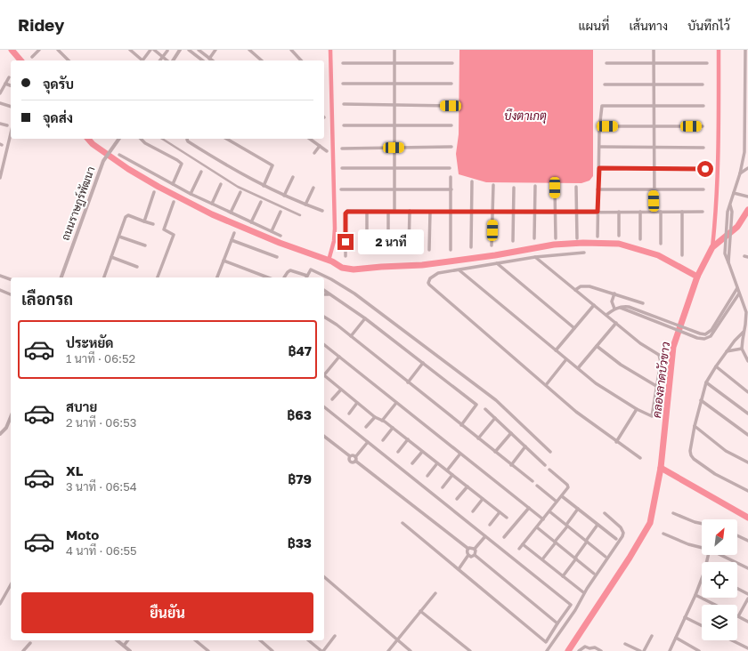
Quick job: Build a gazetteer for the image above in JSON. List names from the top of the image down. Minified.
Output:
{"streets":{"street":["ถนนราษฏร์พัฒนา"]},"water":["บึงตาเกตุ","คลองลาดบัวขาว"],"north":"top right","page":{"header":"Ridey","nav":["แผนที่","เส้นทาง","บันทึกไว้"],"banner":["จุดรับ","จุดส่ง"],"bubble":"2 นาที","heading":"เลือกรถ","list":[{"name":"ประหยัด","note":"1 นาที · 06:52","value":"฿47"},{"name":"สบาย","note":"2 นาที · 06:53","value":"฿63"},{"name":"XL","note":"3 นาที · 06:54","value":"฿79"},{"name":"Moto","note":"4 นาที · 06:55","value":"฿33"}],"buttons":"ยืนยัน"}}
